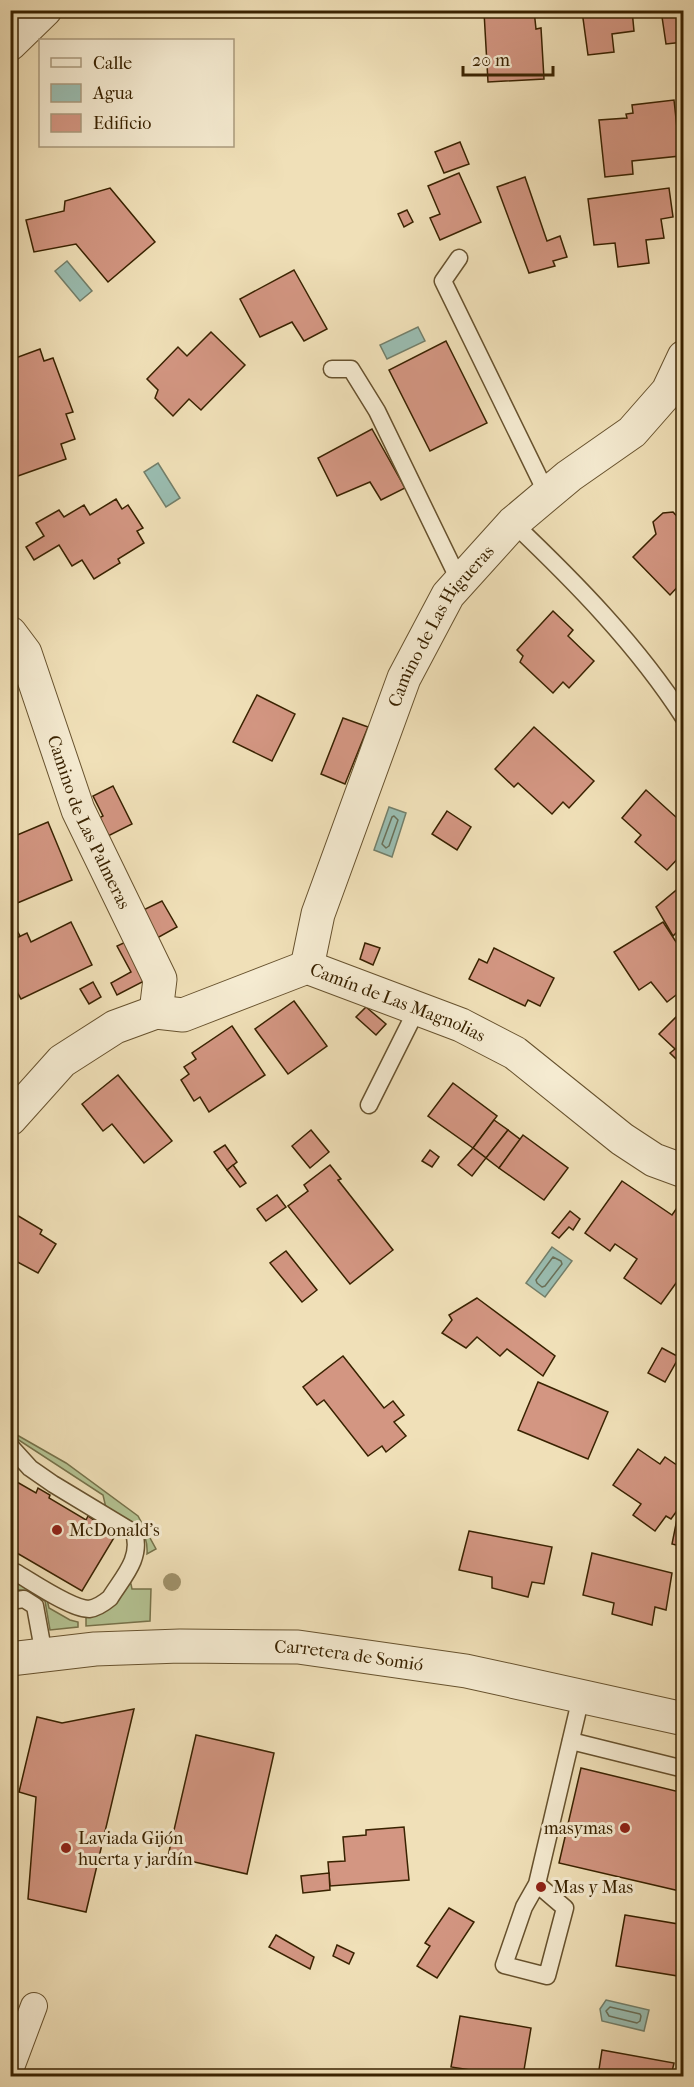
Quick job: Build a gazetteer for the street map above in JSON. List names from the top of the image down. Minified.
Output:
{"streets":{"street":["Camino de Las Higueras","Camino de Las Palmeras","Camín de Las Magnolias","Carretera de Somió"]},"crossings":[["Camino de Las Higueras","Camín de Las Magnolias"],["Camino de Las Palmeras","Camín de Las Magnolias"]],"places":["McDonald's","masymas","Laviada Gijón huerta y jardín","Mas y Mas"],"legend":["Calle","Agua","Edificio"],"scale_bar":"20 m"}
